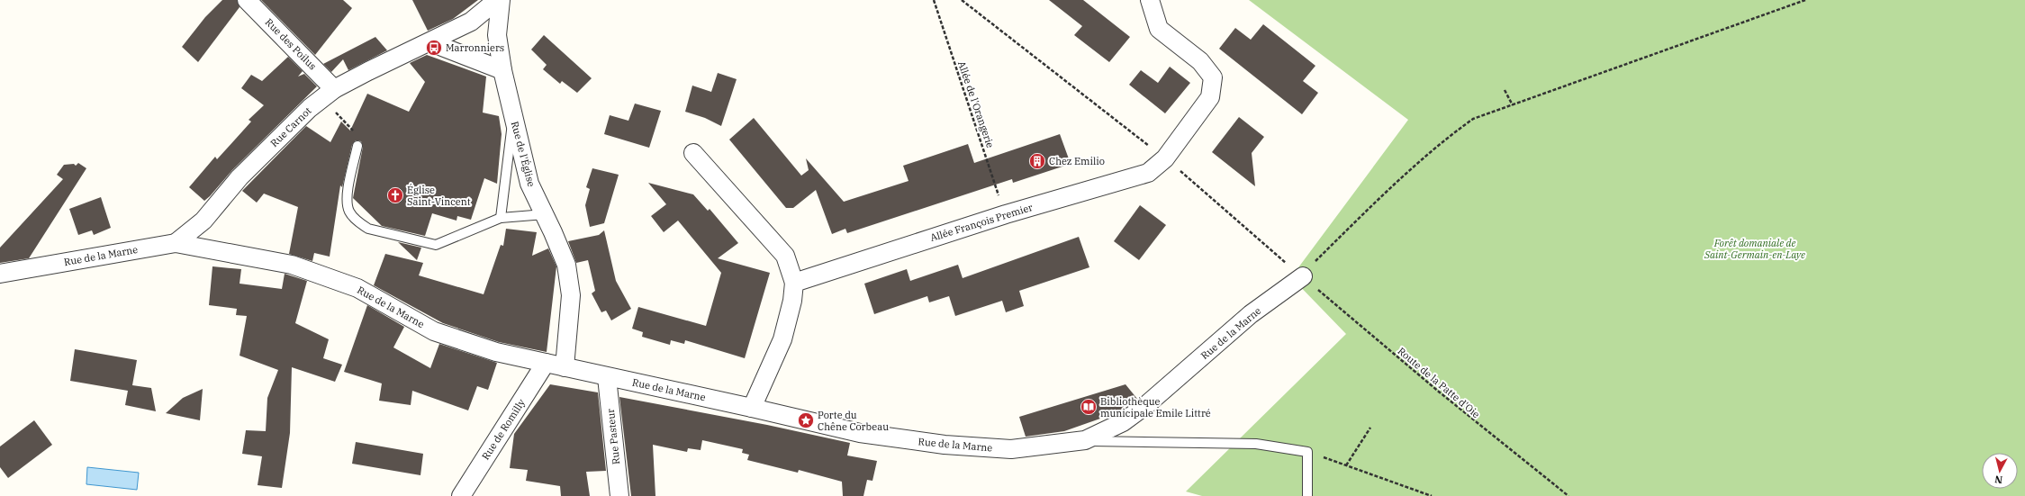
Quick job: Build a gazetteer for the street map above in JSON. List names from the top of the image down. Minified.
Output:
{"streets":{"street":["Rue des Poilus","Rue Carnot","Rue de l'Église","Allée François Premier","Rue de la Marne","Rue de Romilly","Rue Pasteur"],"path":["Allée de l'Orangerie","Route de la Patte d'Oie"]},"crossings":[["Rue des Poilus","Rue Carnot"],["Allée de l'Orangerie","Allée François Premier"],["Rue Carnot","Rue de la Marne"],["Rue de l'Église","Rue de la Marne"],["Allée François Premier","Route de la Patte d'Oie"],["Rue de la Marne","Route de la Patte d'Oie"],["Rue de la Marne","Rue de Romilly"],["Rue de la Marne","Rue Pasteur"]],"parks":["Forêt domaniale de Saint-Germain-en-Laye"],"places":{"bus stop":["Marronniers"],"building":["Chez Emilio"],"church":["Église Saint-Vincent"],"library":["Bibliothèque municipale Emile Littré"],"place":["Porte du Chêne Corbeau"]},"north":"bottom"}
